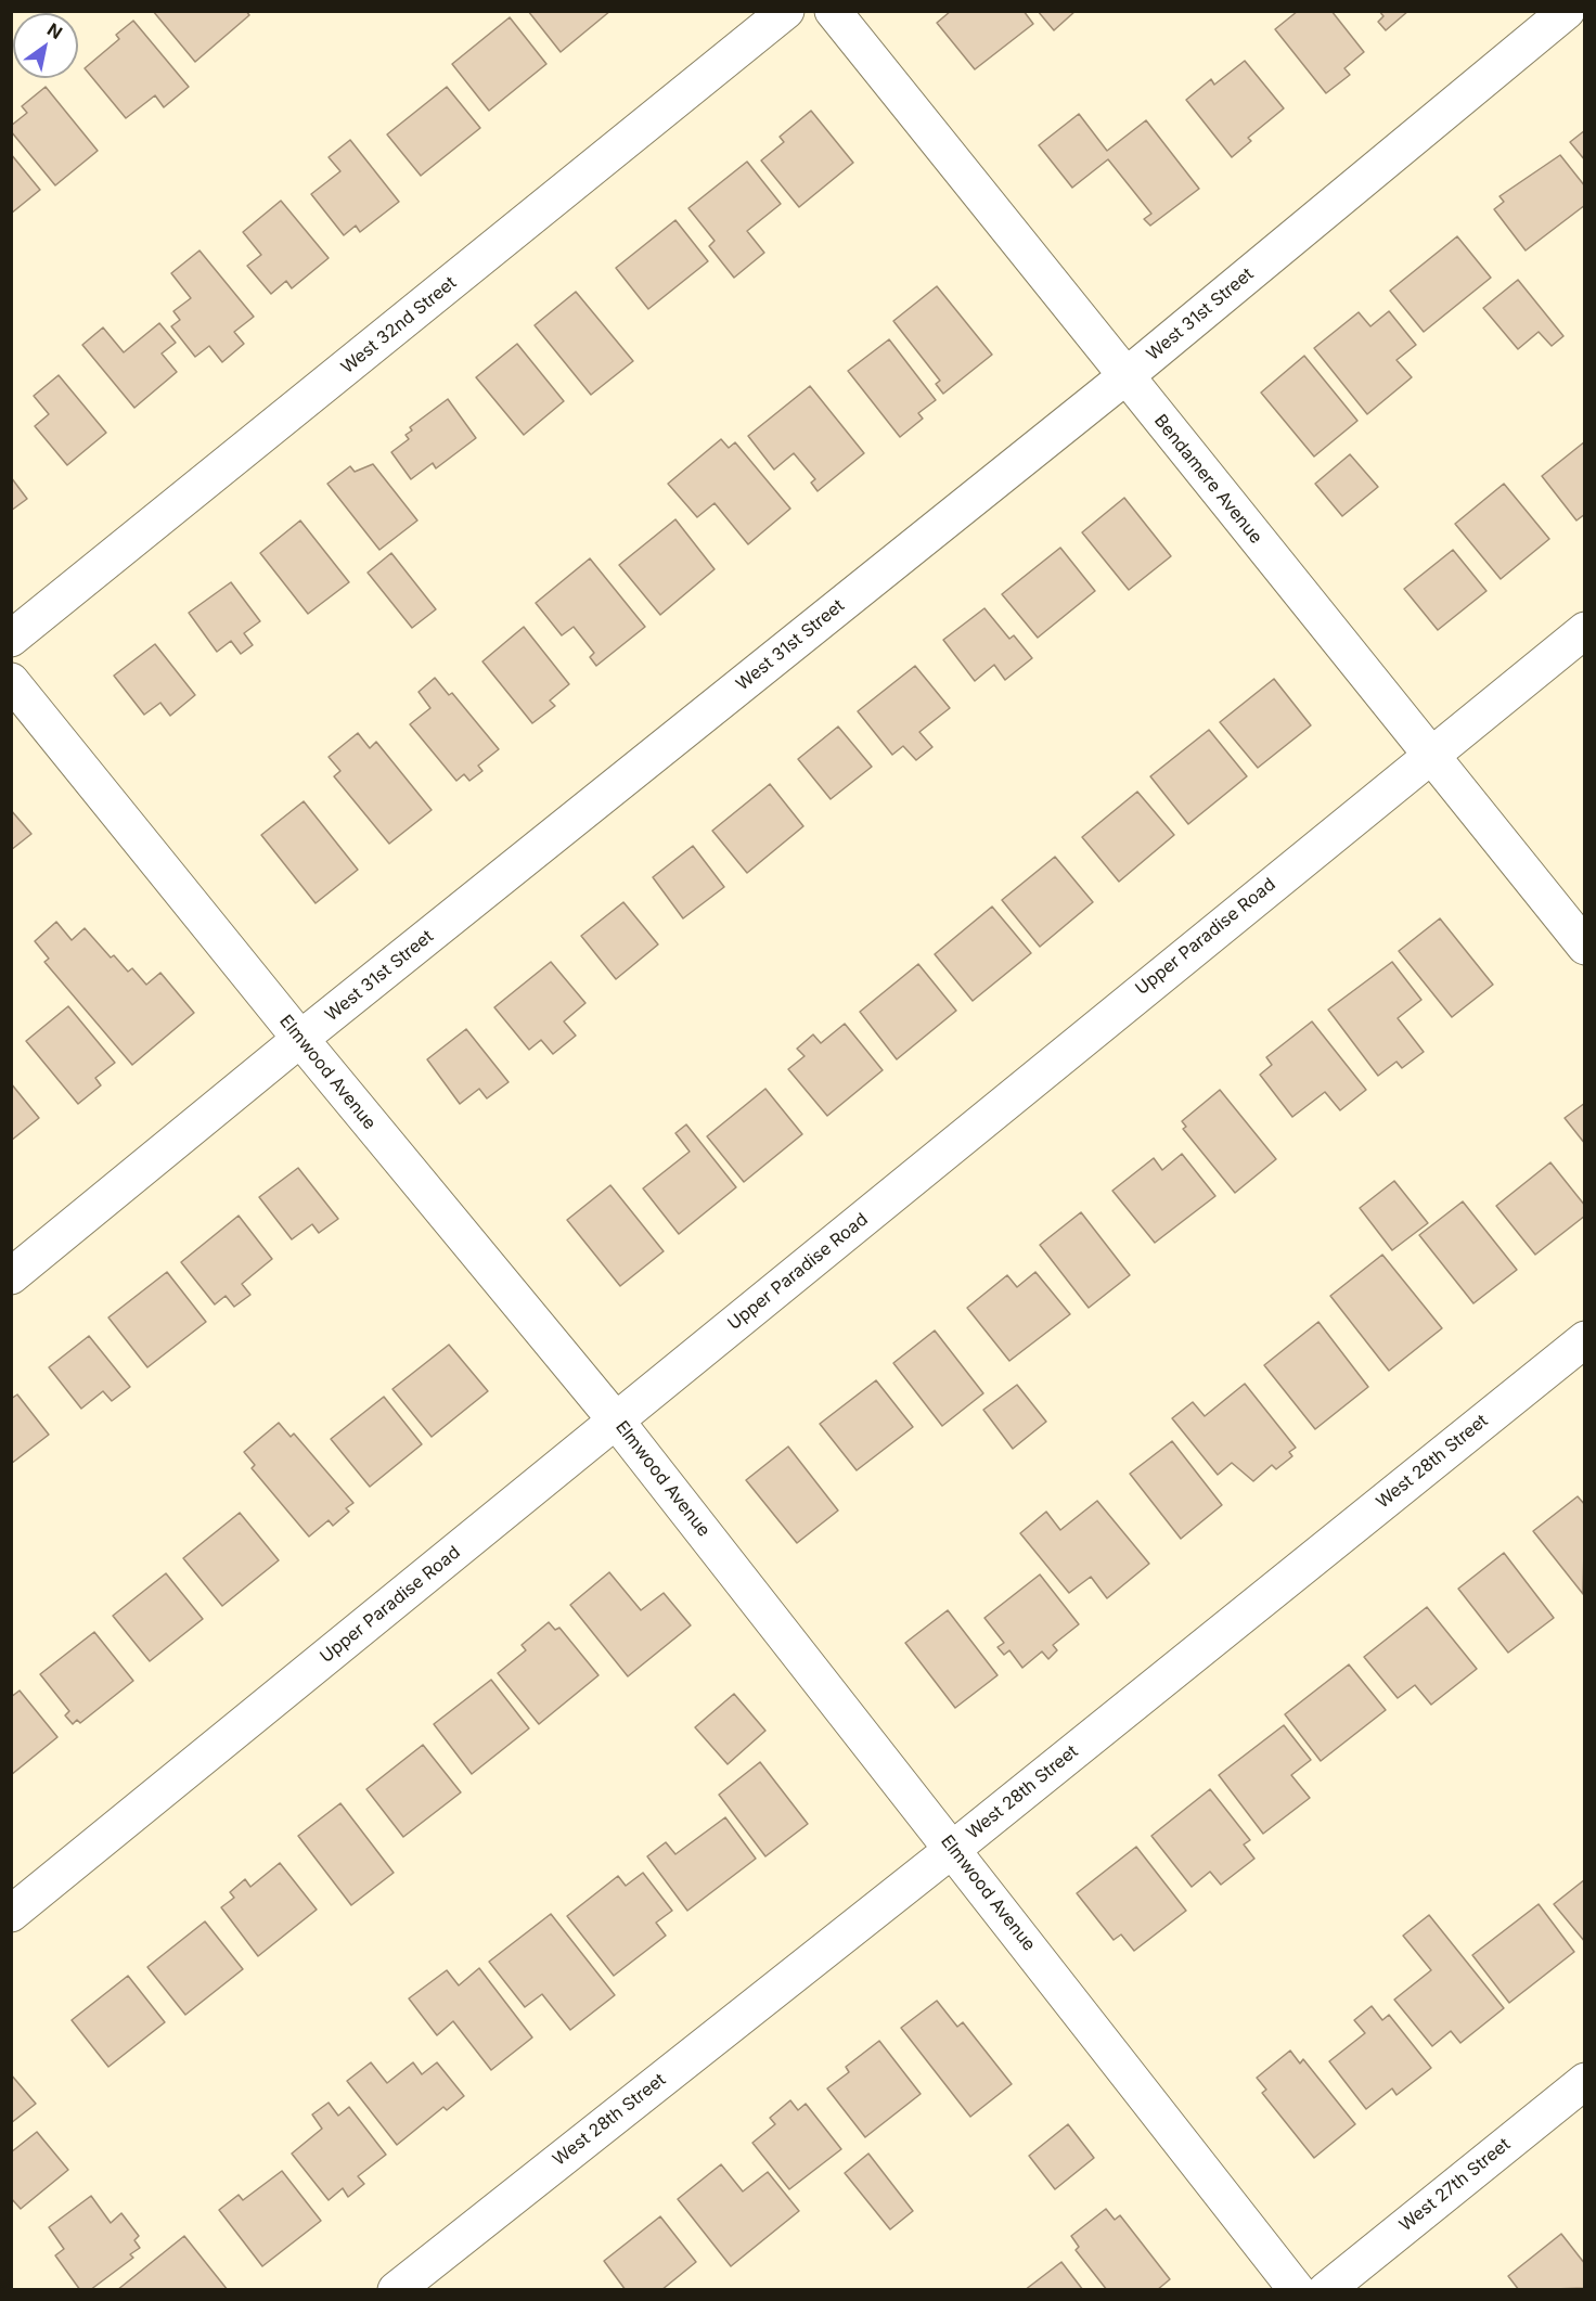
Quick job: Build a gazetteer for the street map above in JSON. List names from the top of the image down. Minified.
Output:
{"streets":{"street":["West 31st Street","West 32nd Street","Bendamere Avenue","Upper Paradise Road","Elmwood Avenue","West 28th Street","West 27th Street"]},"crossings":[["West 31st Street","Bendamere Avenue"],["West 31st Street","Elmwood Avenue"],["Bendamere Avenue","Upper Paradise Road"],["Upper Paradise Road","Elmwood Avenue"],["Elmwood Avenue","West 28th Street"]],"north":"top right"}
